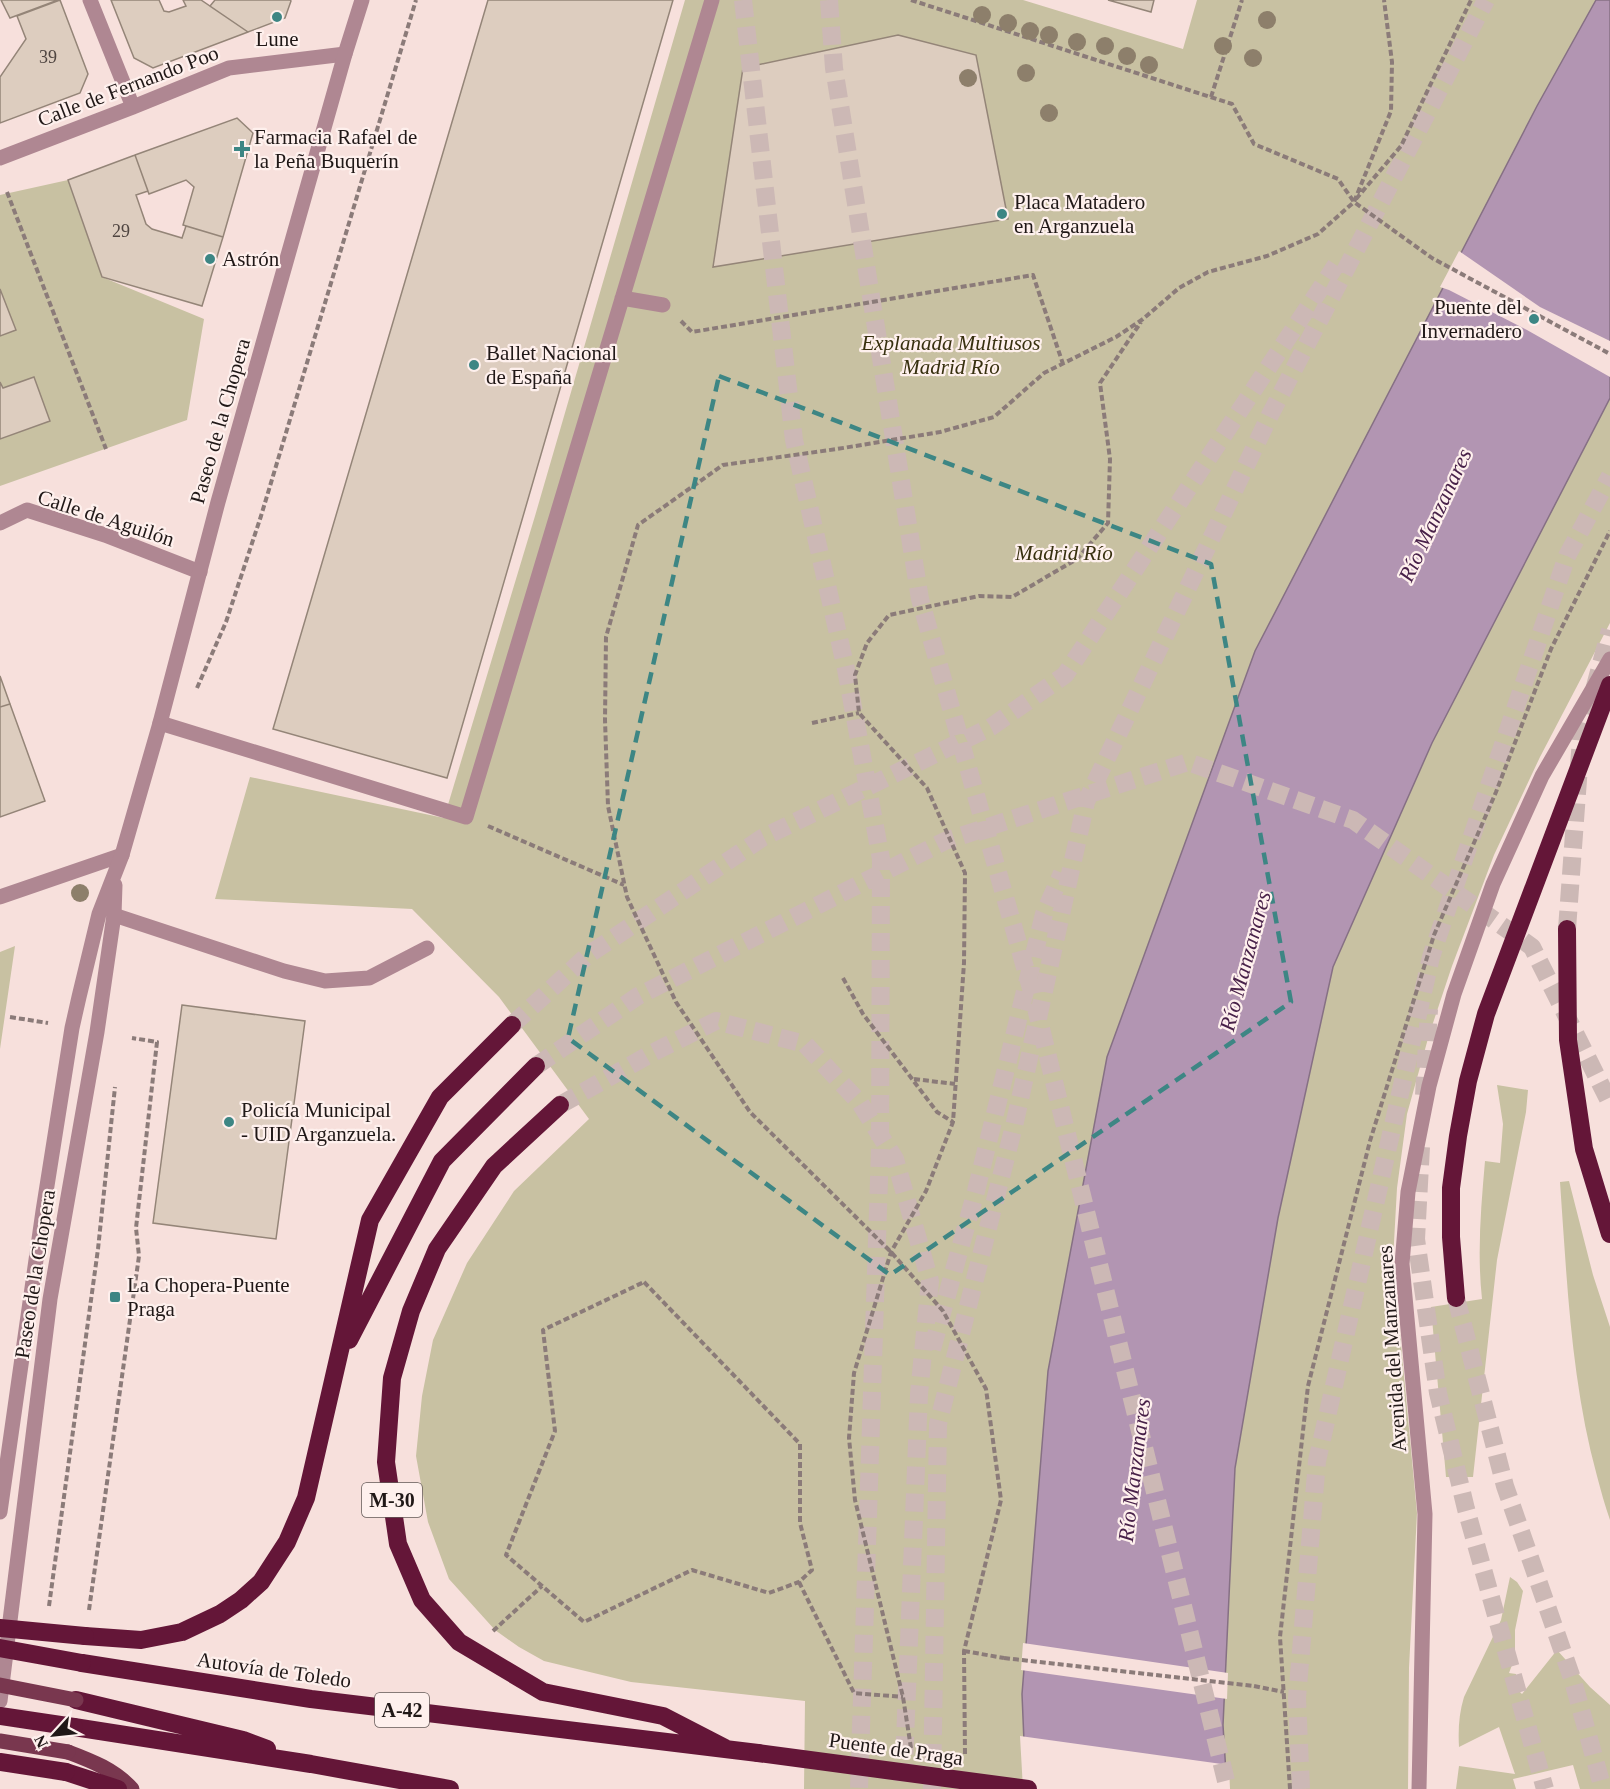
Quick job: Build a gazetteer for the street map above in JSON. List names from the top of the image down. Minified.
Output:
{"streets":{"highway":["M-30","Autovía de Toledo","A-42","Puente de Praga"],"street":["Calle de Fernando Poo","Paseo de la Chopera","Calle de Aguilón","Avenida del Manzanares"]},"crossings":[["Calle de Fernando Poo","Paseo de la Chopera"],["Paseo de la Chopera","Calle de Aguilón"],["M-30","Autovía de Toledo"],["Autovía de Toledo","Puente de Praga"]],"water":["Río Manzanares"],"parks":["Explanada Multiusos Madrid Río","Madrid Río"],"places":{"other":["Lune","Placa Matadero en Arganzuela","Astrón","Puente del Invernadero","Ballet Nacional de España","Policía Municipal - UID Arganzuela."],"health":["Farmacia Rafael de la Peña Buquerín"],"transit":["La Chopera-Puente Praga"]},"house_numbers":["39","29"],"north":"bottom left"}
